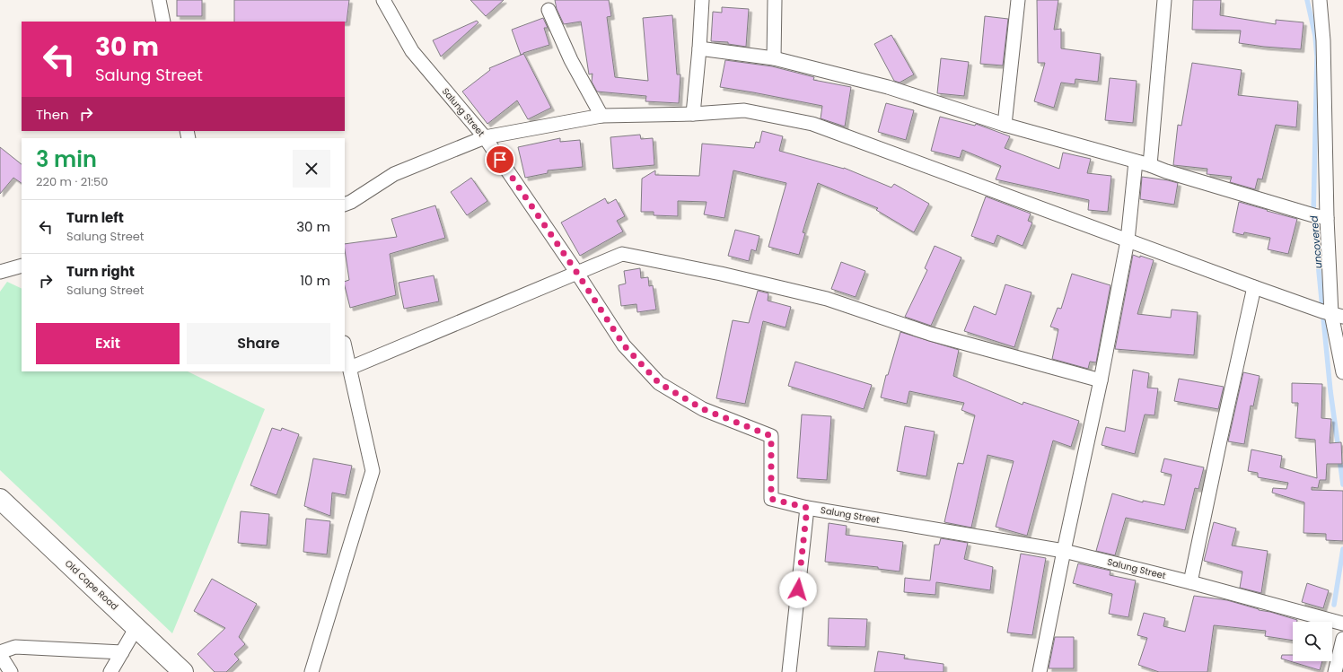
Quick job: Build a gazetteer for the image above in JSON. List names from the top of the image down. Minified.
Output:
{"streets":{"street":["Salung Street","Old Cape Road"]},"water":["uncovered"],"page":{"turn":["30 m","Salung Street"],"then":"Then","heading":["3 min","220 m · 21:50"],"list":[{"name":"Turn left","note":"Salung Street","value":"30 m"},{"name":"Turn right","note":"Salung Street","value":"10 m"}],"buttons":["Exit","Share"]}}
